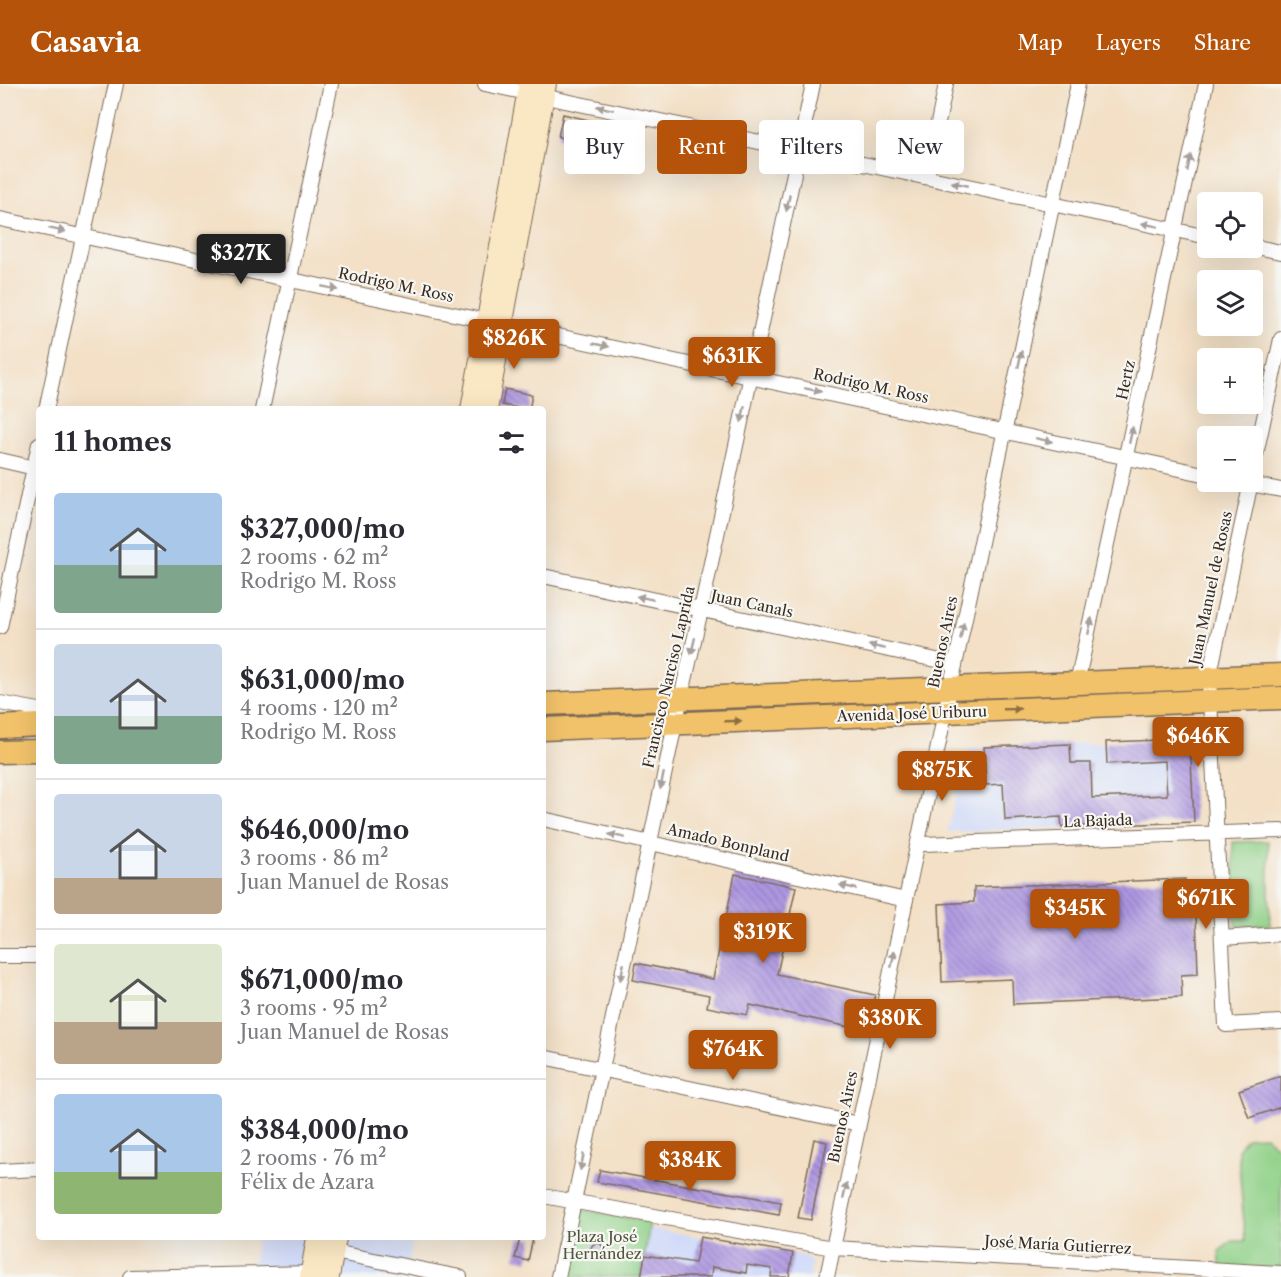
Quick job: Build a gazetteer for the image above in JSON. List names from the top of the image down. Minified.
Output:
{"streets":{"main road":["Avenida José Uriburu"],"street":["Rodrigo M. Ross","Hertz","Juan Manuel de Rosas","Juan Canals","Buenos Aires","Francisco Narciso Laprida","La Bajada","Amado Bonpland","José María Gutierrez"]},"crossings":[["Rodrigo M. Ross","Hertz"],["Rodrigo M. Ross","Buenos Aires"],["Rodrigo M. Ross","Francisco Narciso Laprida"],["Hertz","Avenida José Uriburu"],["Juan Manuel de Rosas","Avenida José Uriburu"],["Juan Manuel de Rosas","La Bajada"],["Juan Canals","Buenos Aires"],["Juan Canals","Francisco Narciso Laprida"],["Buenos Aires","Avenida José Uriburu"],["Buenos Aires","La Bajada"],["Buenos Aires","Amado Bonpland"],["Buenos Aires","José María Gutierrez"],["Francisco Narciso Laprida","Avenida José Uriburu"],["Francisco Narciso Laprida","Amado Bonpland"],["Francisco Narciso Laprida","José María Gutierrez"]],"one_way":["Rodrigo M. Ross","Hertz","Juan Canals","Buenos Aires","Francisco Narciso Laprida","Amado Bonpland"],"parks":["Plaza José Hernández"],"page":{"header":"Casavia","nav":["Map","Layers","Share"],"chip":["Buy","Rent","Filters","New"],"map_buttons":["+","−"],"price":["$327K","$826K","$631K","$646K","$875K","$671K","$345K","$319K","$380K","$764K","$384K"],"heading":"11 homes","list":[{"name":"$327,000/mo","note":"2 rooms · 62 m² · Rodrigo M. Ross"},{"name":"$631,000/mo","note":"4 rooms · 120 m² · Rodrigo M. Ross"},{"name":"$646,000/mo","note":"3 rooms · 86 m² · Juan Manuel de Rosas"},{"name":"$671,000/mo","note":"3 rooms · 95 m² · Juan Manuel de Rosas"},{"name":"$384,000/mo","note":"2 rooms · 76 m² · Félix de Azara"}]}}
